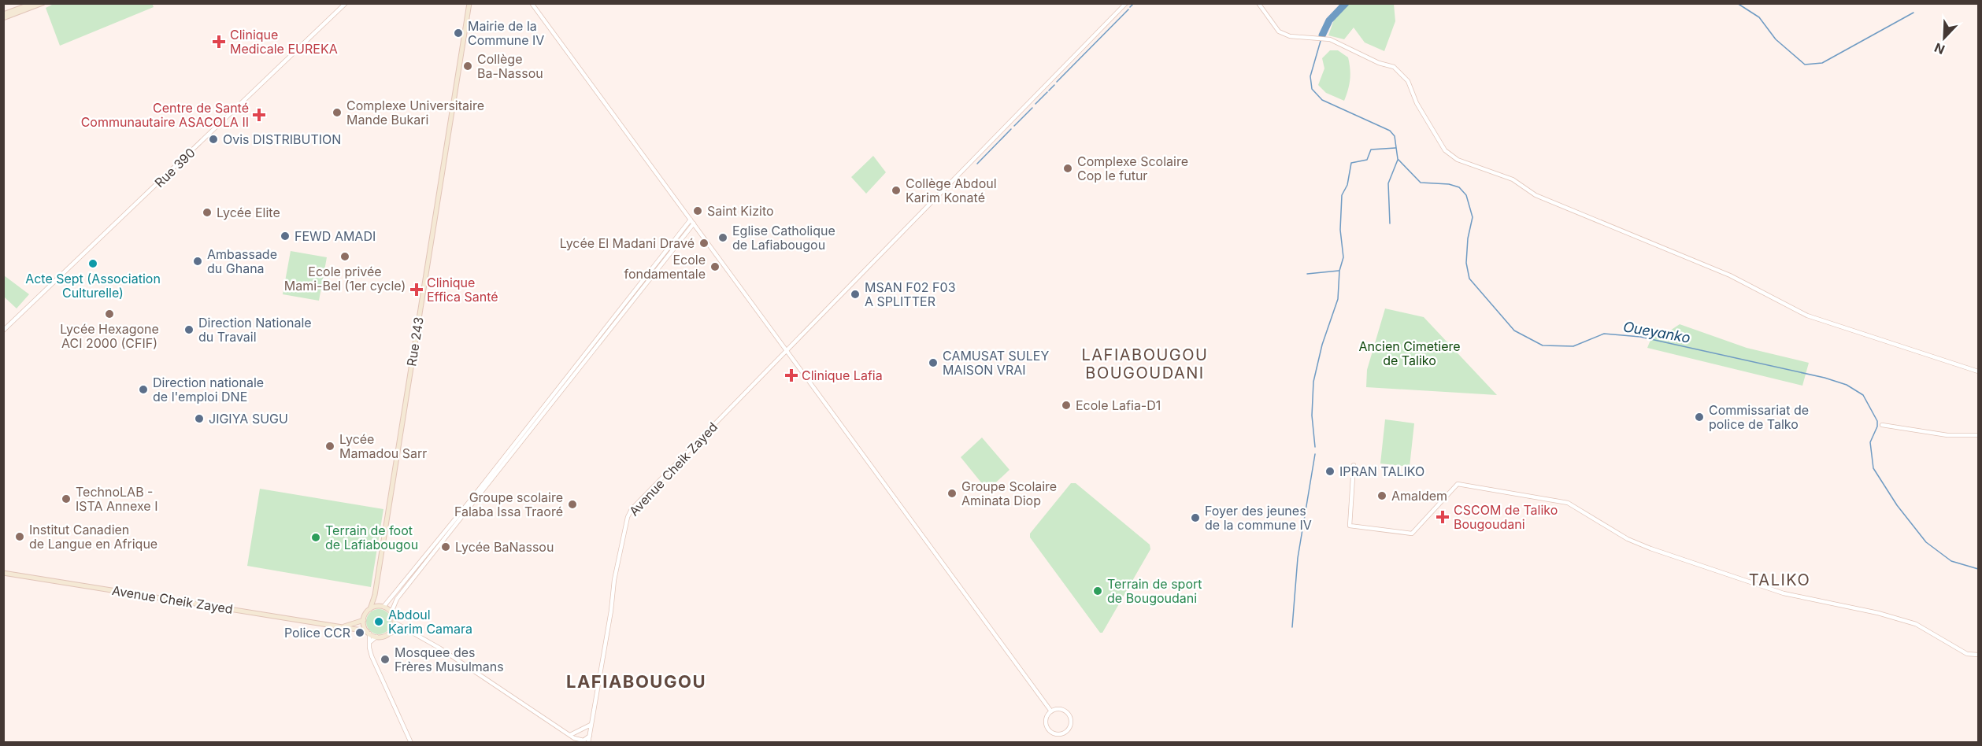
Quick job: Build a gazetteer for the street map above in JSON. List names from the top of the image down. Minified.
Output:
{"streets":{"main road":["Rue 243","Avenue Cheik Zayed"],"street":["Rue 390"]},"crossings":[["Rue 243","Avenue Cheik Zayed"]],"districts":["LAFIABOUGOU BOUGOUDANI","TALIKO","LAFIABOUGOU"],"water":["Oueyanko"],"parks":["Ancien Cimetiere de Taliko"],"places":{"other":["Mairie de la Commune IV","Collège Ba-Nassou","Complexe Universitaire Mande Bukari","Ovis DISTRIBUTION","Complexe Scolaire Cop le futur","Collège Abdoul Karim Konaté","Saint Kizito","Lycée Elite","FEWD AMADI","Eglise Catholique de Lafiabougou","Lycée El Madani Dravé","Ecole privée Mami-Bel (1er cycle)","Ambassade du Ghana","Acte Sept (Association Culturelle)","Ecole fondamentale","MSAN F02 F03 A SPLITTER","Lycée Hexagone ACI 2000 (CFIF)","Direction Nationale du Travail","CAMUSAT SULEY MAISON VRAI","Direction nationale de l'emploi DNE","Ecole Lafia-D1","Commissariat de police de Talko","JIGIYA SUGU","Lycée Mamadou Sarr","IPRAN TALIKO","Groupe Scolaire Aminata Diop","Amaldem","TechnoLAB - ISTA Annexe I","Groupe scolaire Falaba Issa Traoré","Foyer des jeunes de la commune IV","Institut Canadien de Langue en Afrique","Terrain de foot de Lafiabougou","Lycée BaNassou","Terrain de sport de Bougoudani","Abdoul Karim Camara","Police CCR","Mosquee des Frères Musulmans"],"health":["Clinique Medicale EUREKA","Centre de Santé Communautaire ASACOLA II","Clinique Effica Santé","Clinique Lafia","CSCOM de Taliko Bougoudani"]},"north":"bottom left"}
